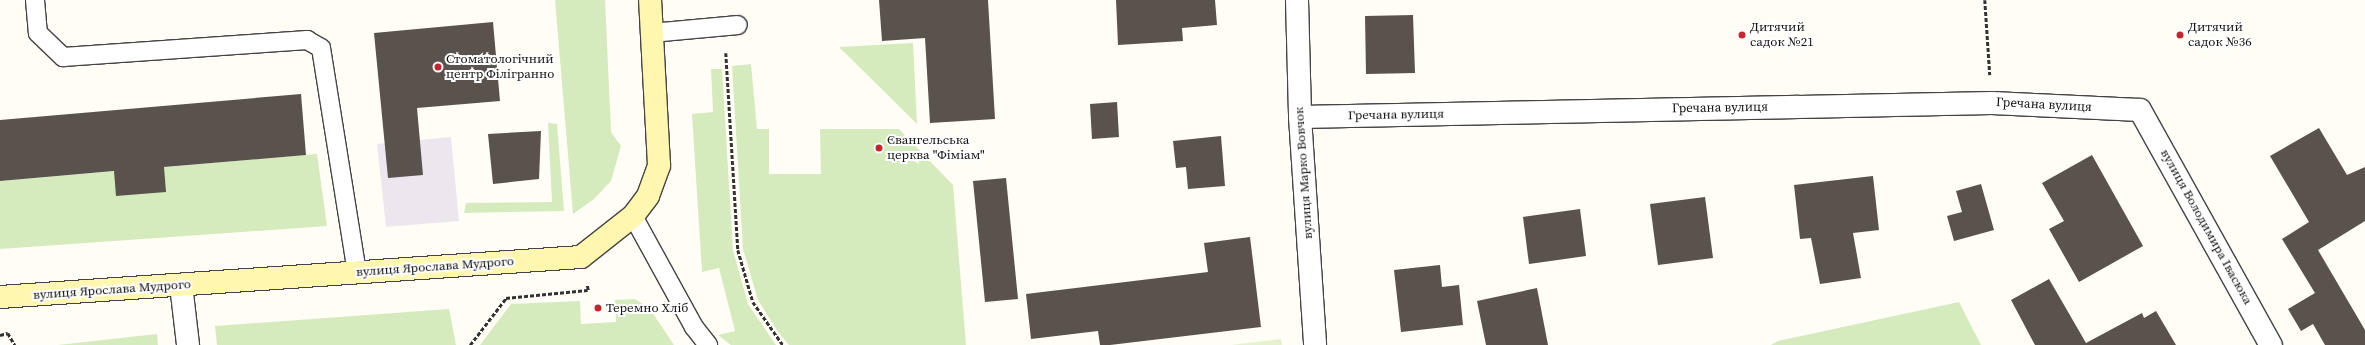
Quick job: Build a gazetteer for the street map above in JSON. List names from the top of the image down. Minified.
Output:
{"streets":{"main road":["вулиця Ярослава Мудрого"],"street":["Гречана вулиця","вулиця Марко Вовчок","вулиця Володимира Івасюка"]},"crossings":[["Гречана вулиця","вулиця Марко Вовчок"],["Гречана вулиця","вулиця Володимира Івасюка"]],"places":["Дитячий садок №21","Дитячий садок №36","Стоматологічний центр Філігранно","Євангельська церква \"Фіміам\"","Теремно Хліб"]}
